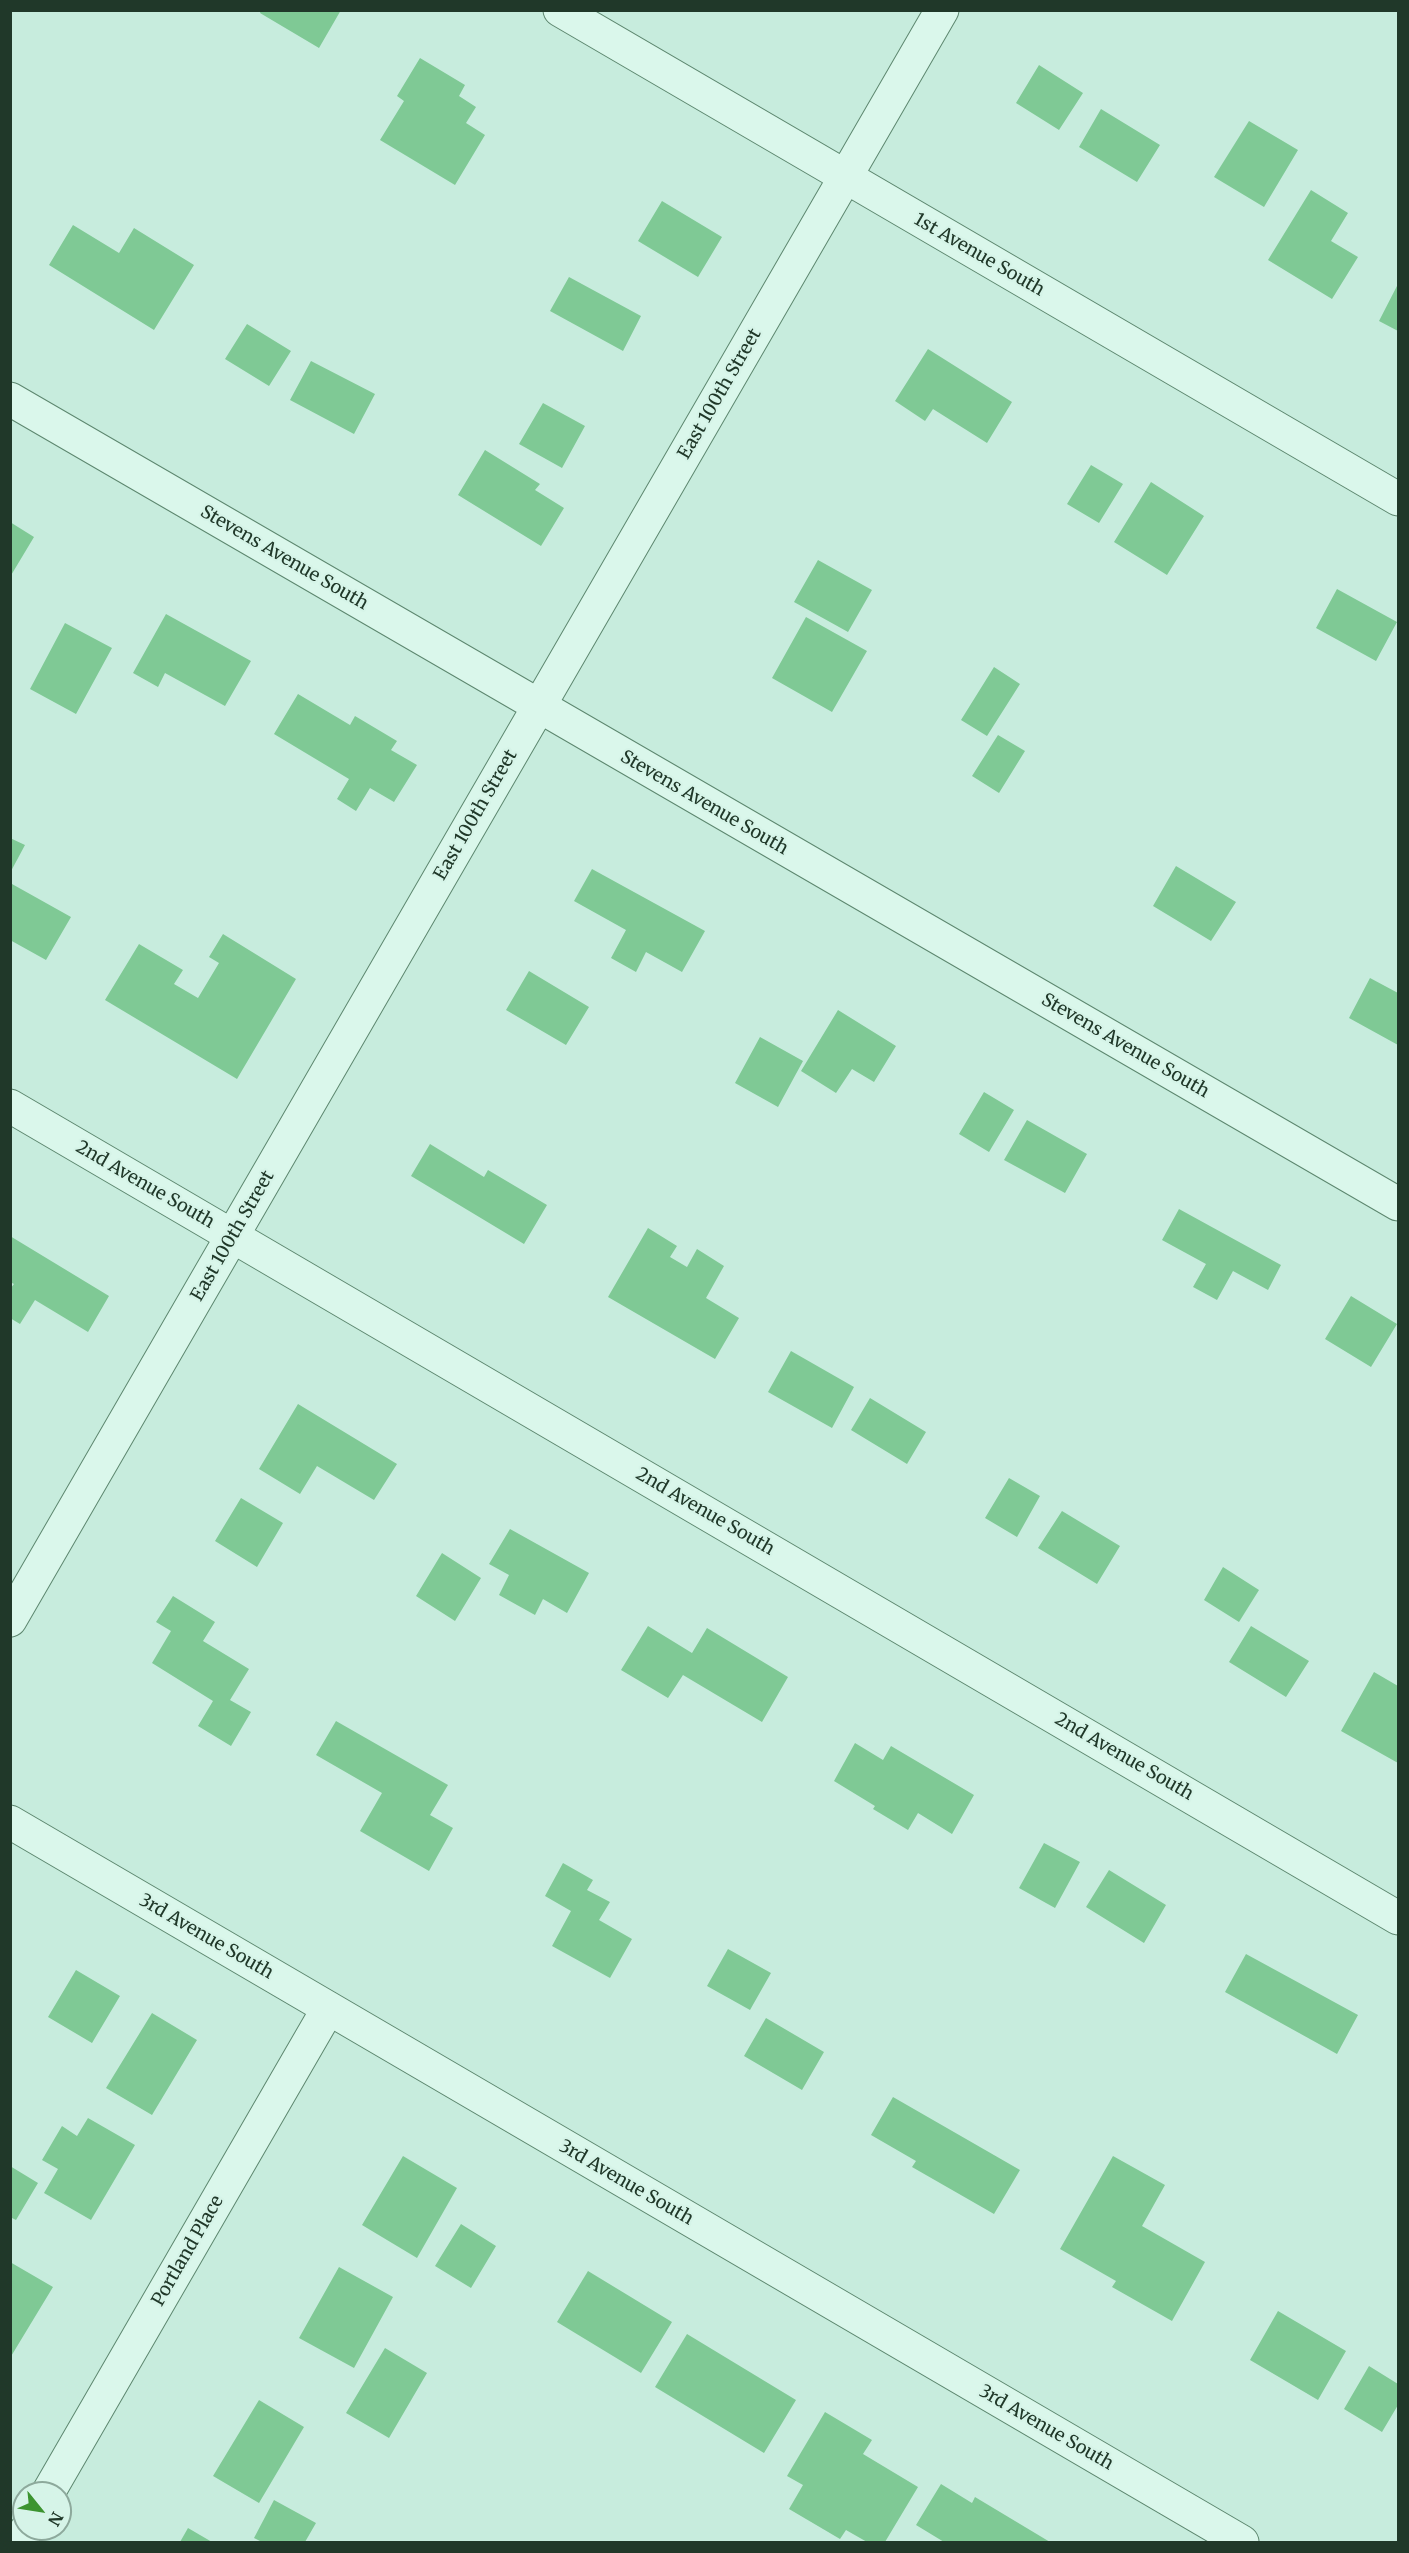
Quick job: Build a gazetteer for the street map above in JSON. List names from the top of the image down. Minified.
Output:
{"streets":{"street":["1st Avenue South","East 100th Street","Stevens Avenue South","2nd Avenue South","3rd Avenue South","Portland Place"]},"crossings":[["1st Avenue South","East 100th Street"],["East 100th Street","Stevens Avenue South"],["East 100th Street","2nd Avenue South"],["3rd Avenue South","Portland Place"]],"north":"bottom right"}
